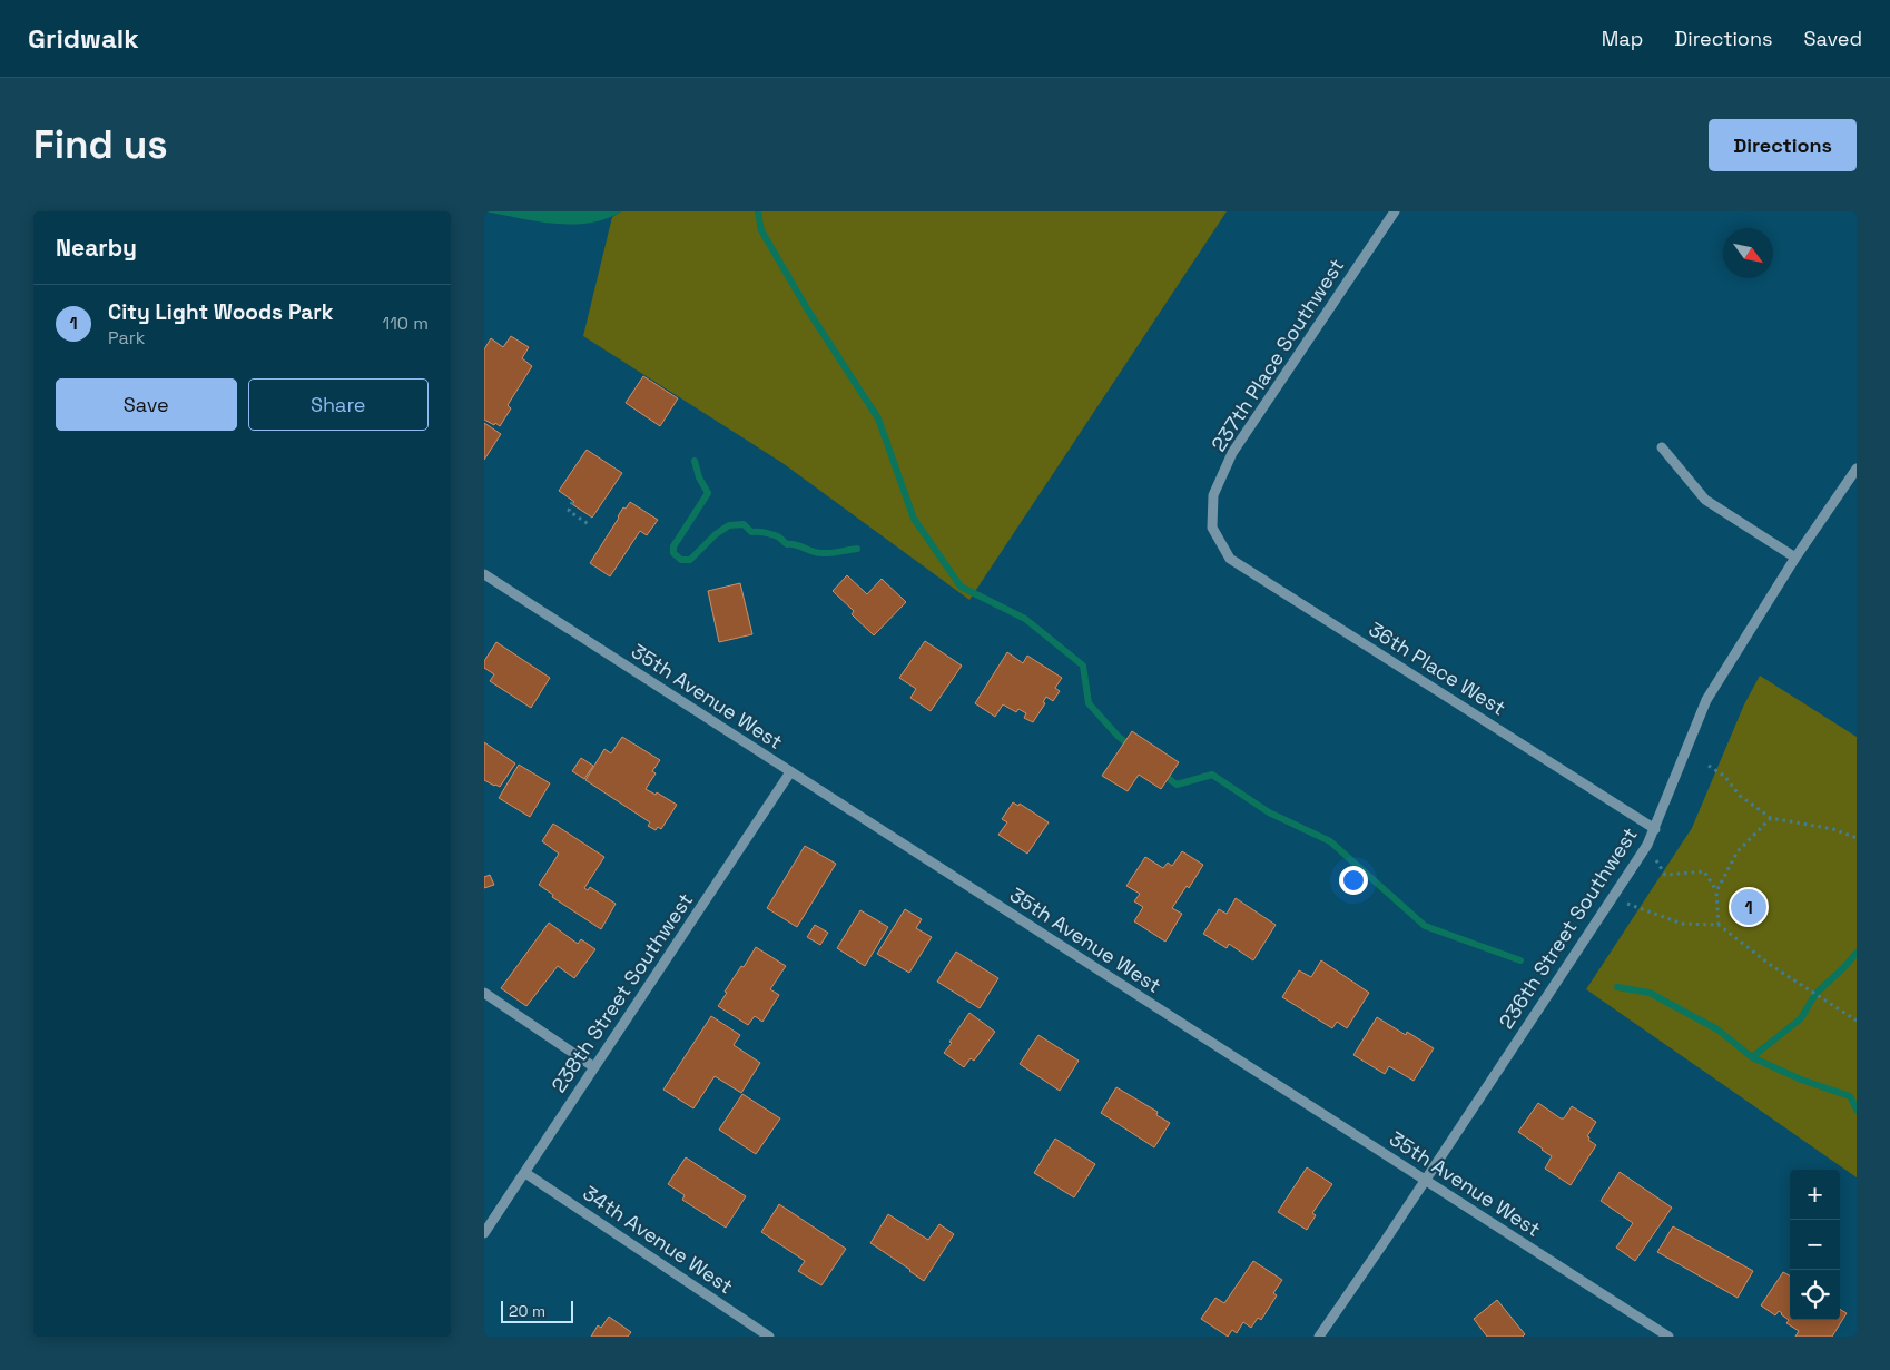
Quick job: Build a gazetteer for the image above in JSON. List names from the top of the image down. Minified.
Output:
{"streets":{"street":["237th Place Southwest","36th Place West","35th Avenue West","236th Street Southwest","238th Street Southwest","34th Avenue West"]},"crossings":[["237th Place Southwest","36th Place West"],["36th Place West","236th Street Southwest"],["35th Avenue West","236th Street Southwest"],["35th Avenue West","238th Street Southwest"],["238th Street Southwest","34th Avenue West"]],"scale_bar":"20 m","north":"bottom right","page":{"header":"Gridwalk","nav":["Map","Directions","Saved"],"buttons":["Directions",["Save","Share"]],"title":"Find us","heading":"Nearby","list":[{"mark":"1","name":"City Light Woods Park","note":"Park","value":"110 m"}],"pins":"1","map_buttons":["+","−"],"scale":"20 m"}}
